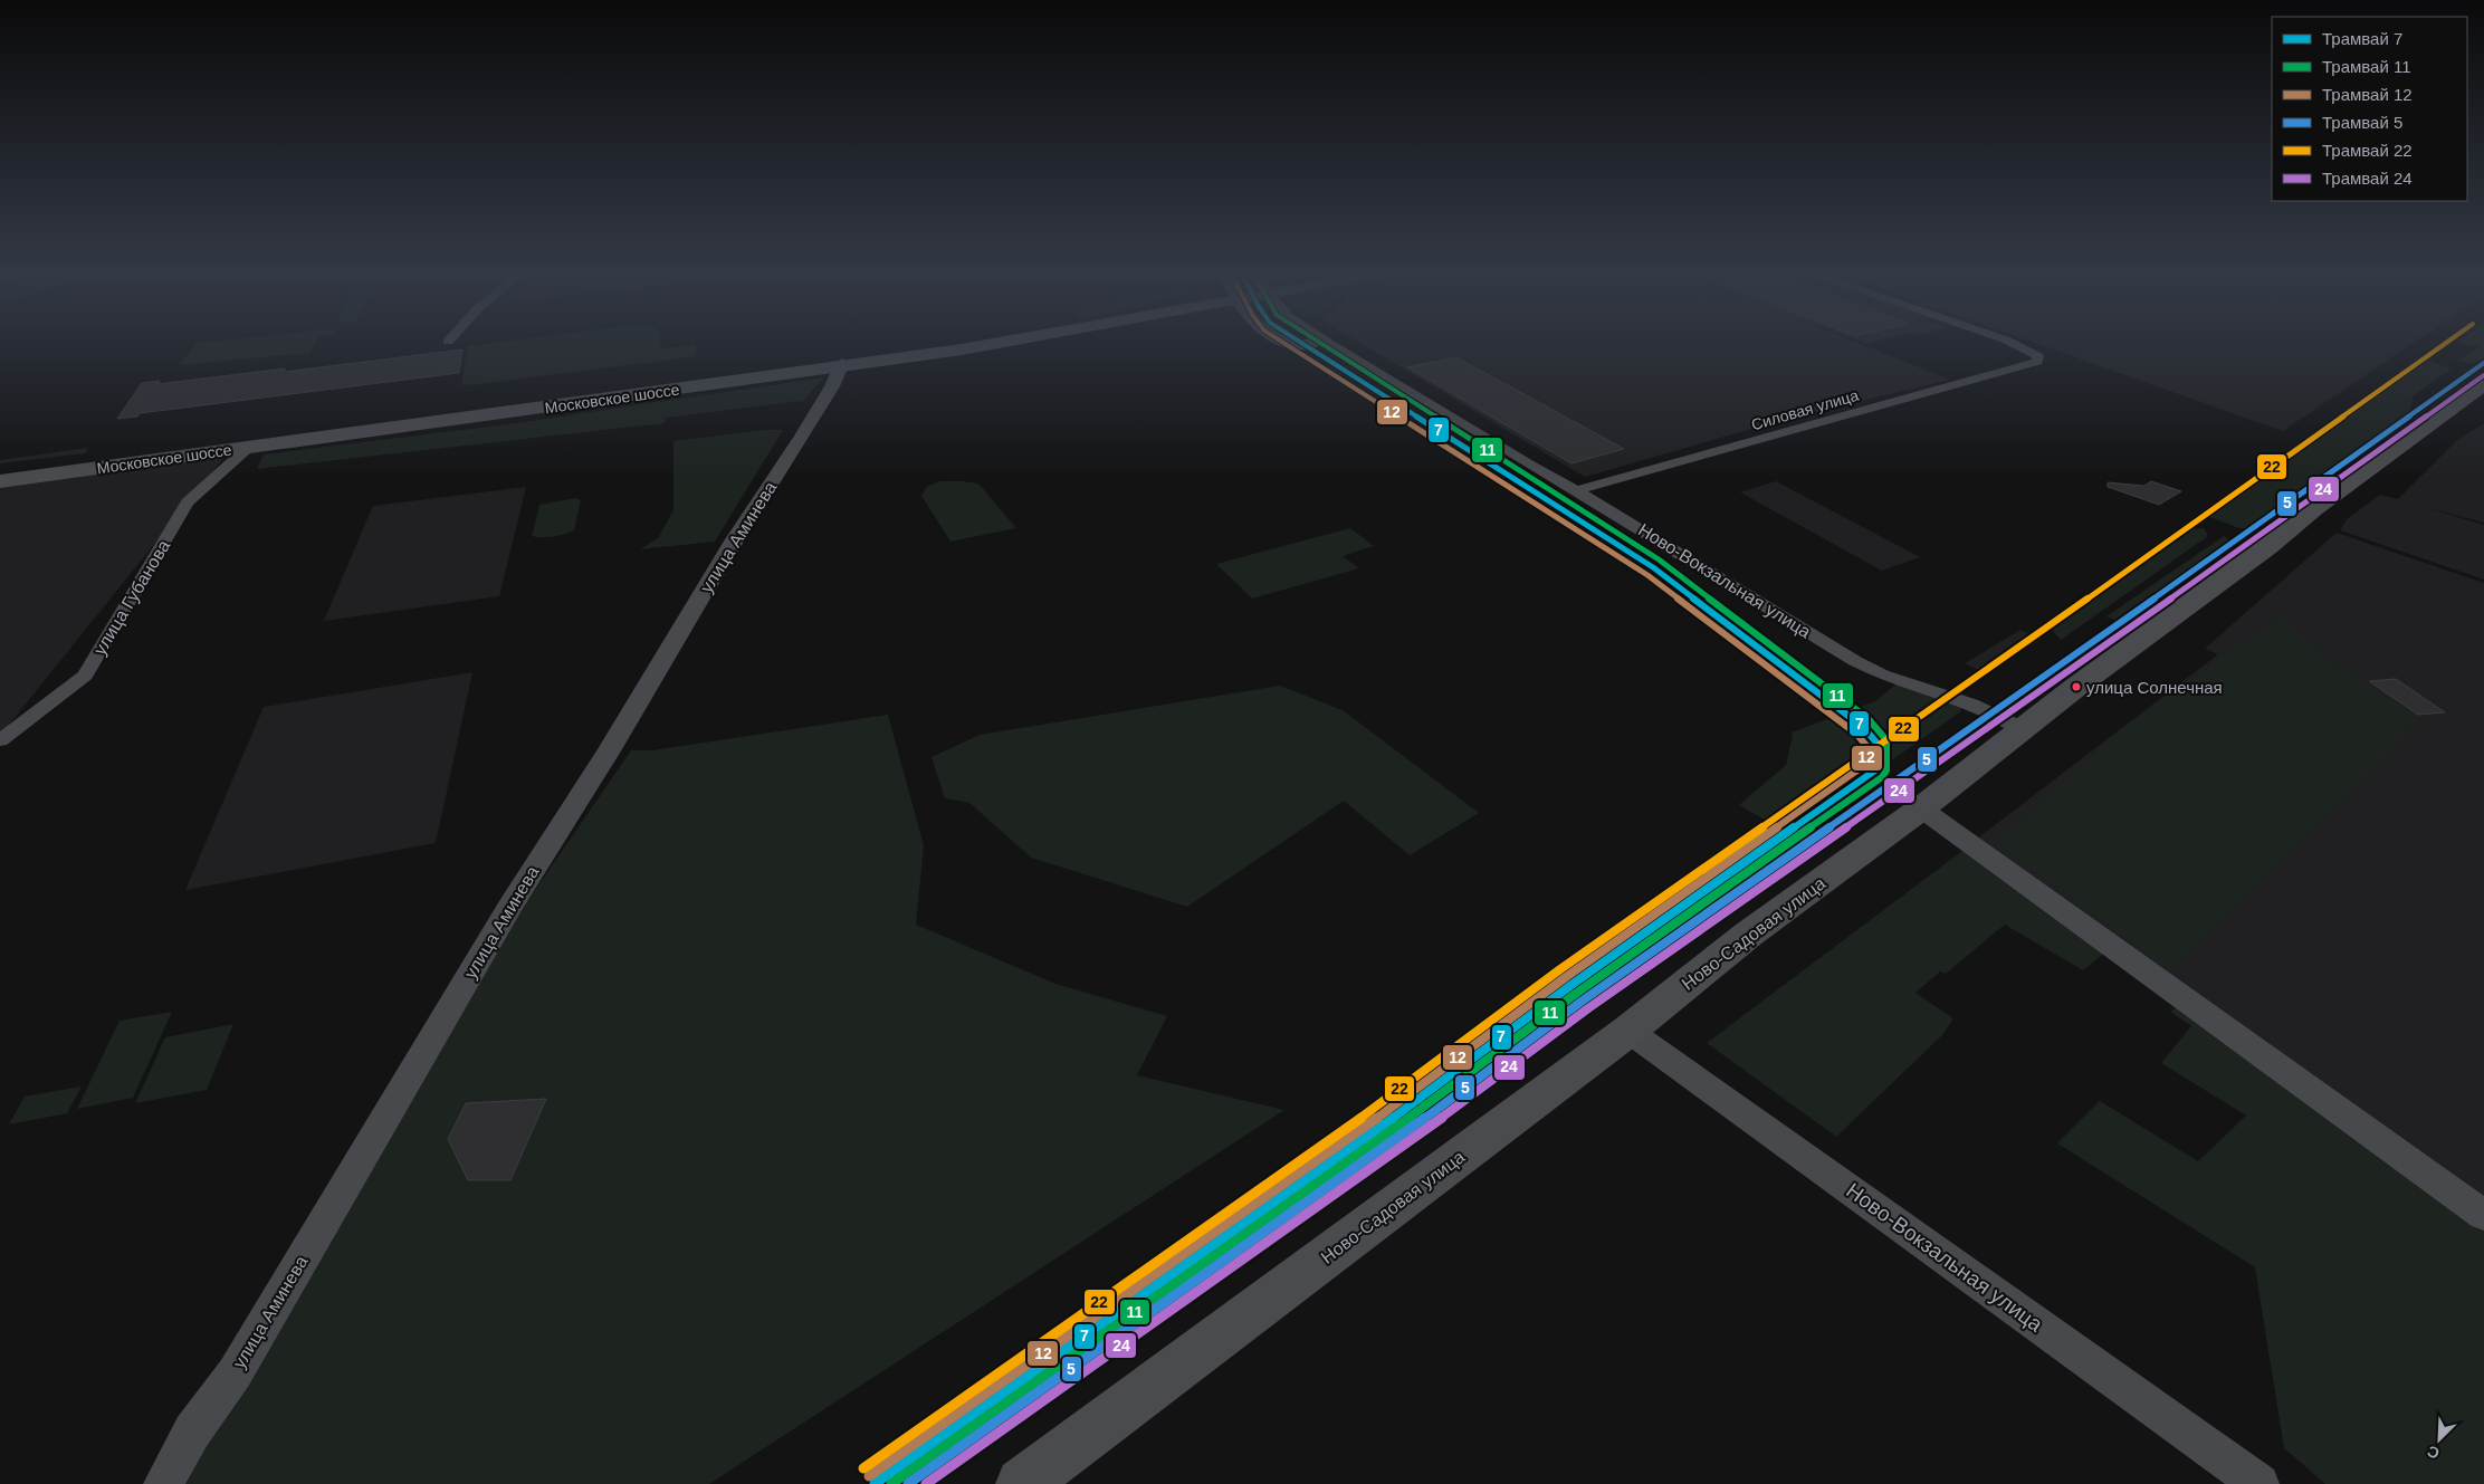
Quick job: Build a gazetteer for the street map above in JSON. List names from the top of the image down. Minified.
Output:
{"streets":{"main road":["Московское шоссе","Ново-Садовая улица"],"street":["Силовая улица","улица Аминева","Ново-Вокзальная улица","улица Губанова"]},"crossings":[["Московское шоссе","улица Аминева"],["Московское шоссе","улица Губанова"],["Силовая улица","Ново-Вокзальная улица"],["Ново-Вокзальная улица","Ново-Садовая улица"]],"places":["улица Солнечная"],"lines":["tram line 7","tram line 11","tram line 12","tram line 22","tram line 5","tram line 24"],"legend":["Трамвай 7","Трамвай 11","Трамвай 12","Трамвай 5","Трамвай 22","Трамвай 24"],"north":"bottom left"}
